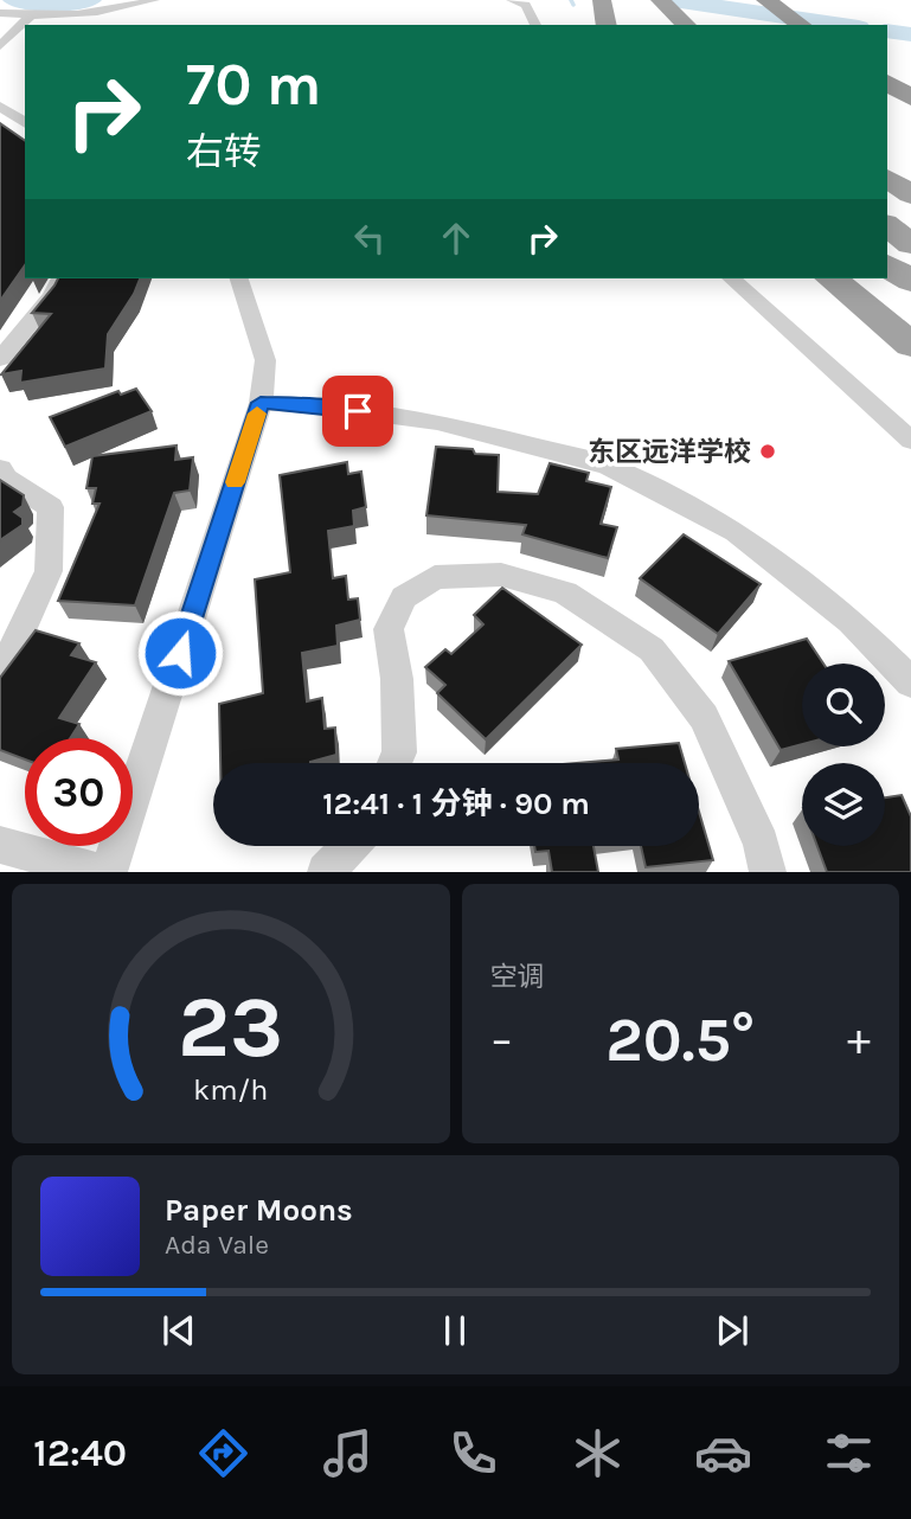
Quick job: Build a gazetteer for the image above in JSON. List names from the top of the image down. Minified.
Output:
{"places":["东区远洋学校"],"page":{"turn":["70 m","右转"],"limit":"30","trip":"12:41 · 1 分钟 · 90 m","tile":"空调","heat":["−","20.5°","+"],"song":["Paper Moons","Ada Vale"],"tabs":"12:40","gauge":["23","km/h"]}}
